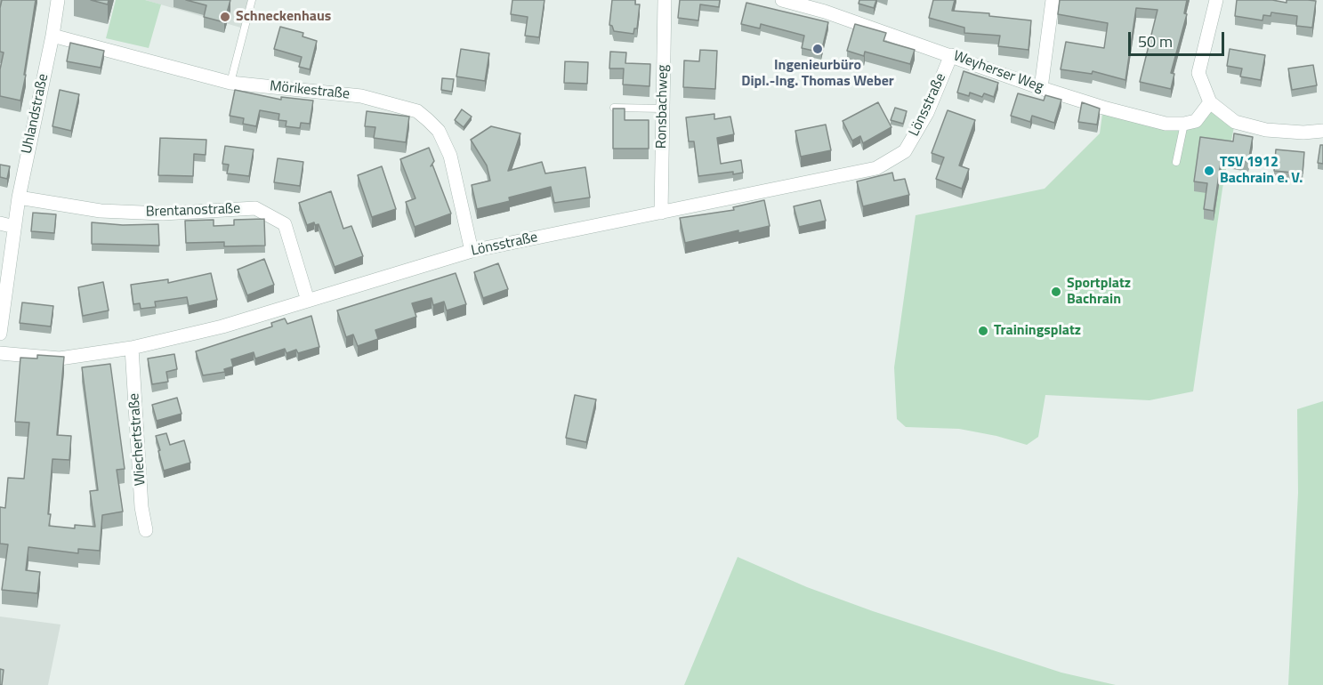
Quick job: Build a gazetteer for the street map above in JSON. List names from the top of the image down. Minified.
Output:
{"streets":{"street":["Weyherser Weg","Mörikestraße","Lönsstraße","Ronsbachweg","Uhlandstraße","Brentanostraße","Wiechertstraße"]},"crossings":[["Weyherser Weg","Lönsstraße"],["Mörikestraße","Lönsstraße"],["Mörikestraße","Uhlandstraße"],["Lönsstraße","Ronsbachweg"],["Lönsstraße","Brentanostraße"],["Lönsstraße","Wiechertstraße"],["Uhlandstraße","Brentanostraße"]],"places":["Schneckenhaus","Ingenieurbüro Dipl.-Ing. Thomas Weber","TSV 1912 Bachrain e. V.","Sportplatz Bachrain","Trainingsplatz"],"scale_bar":"50 m"}
